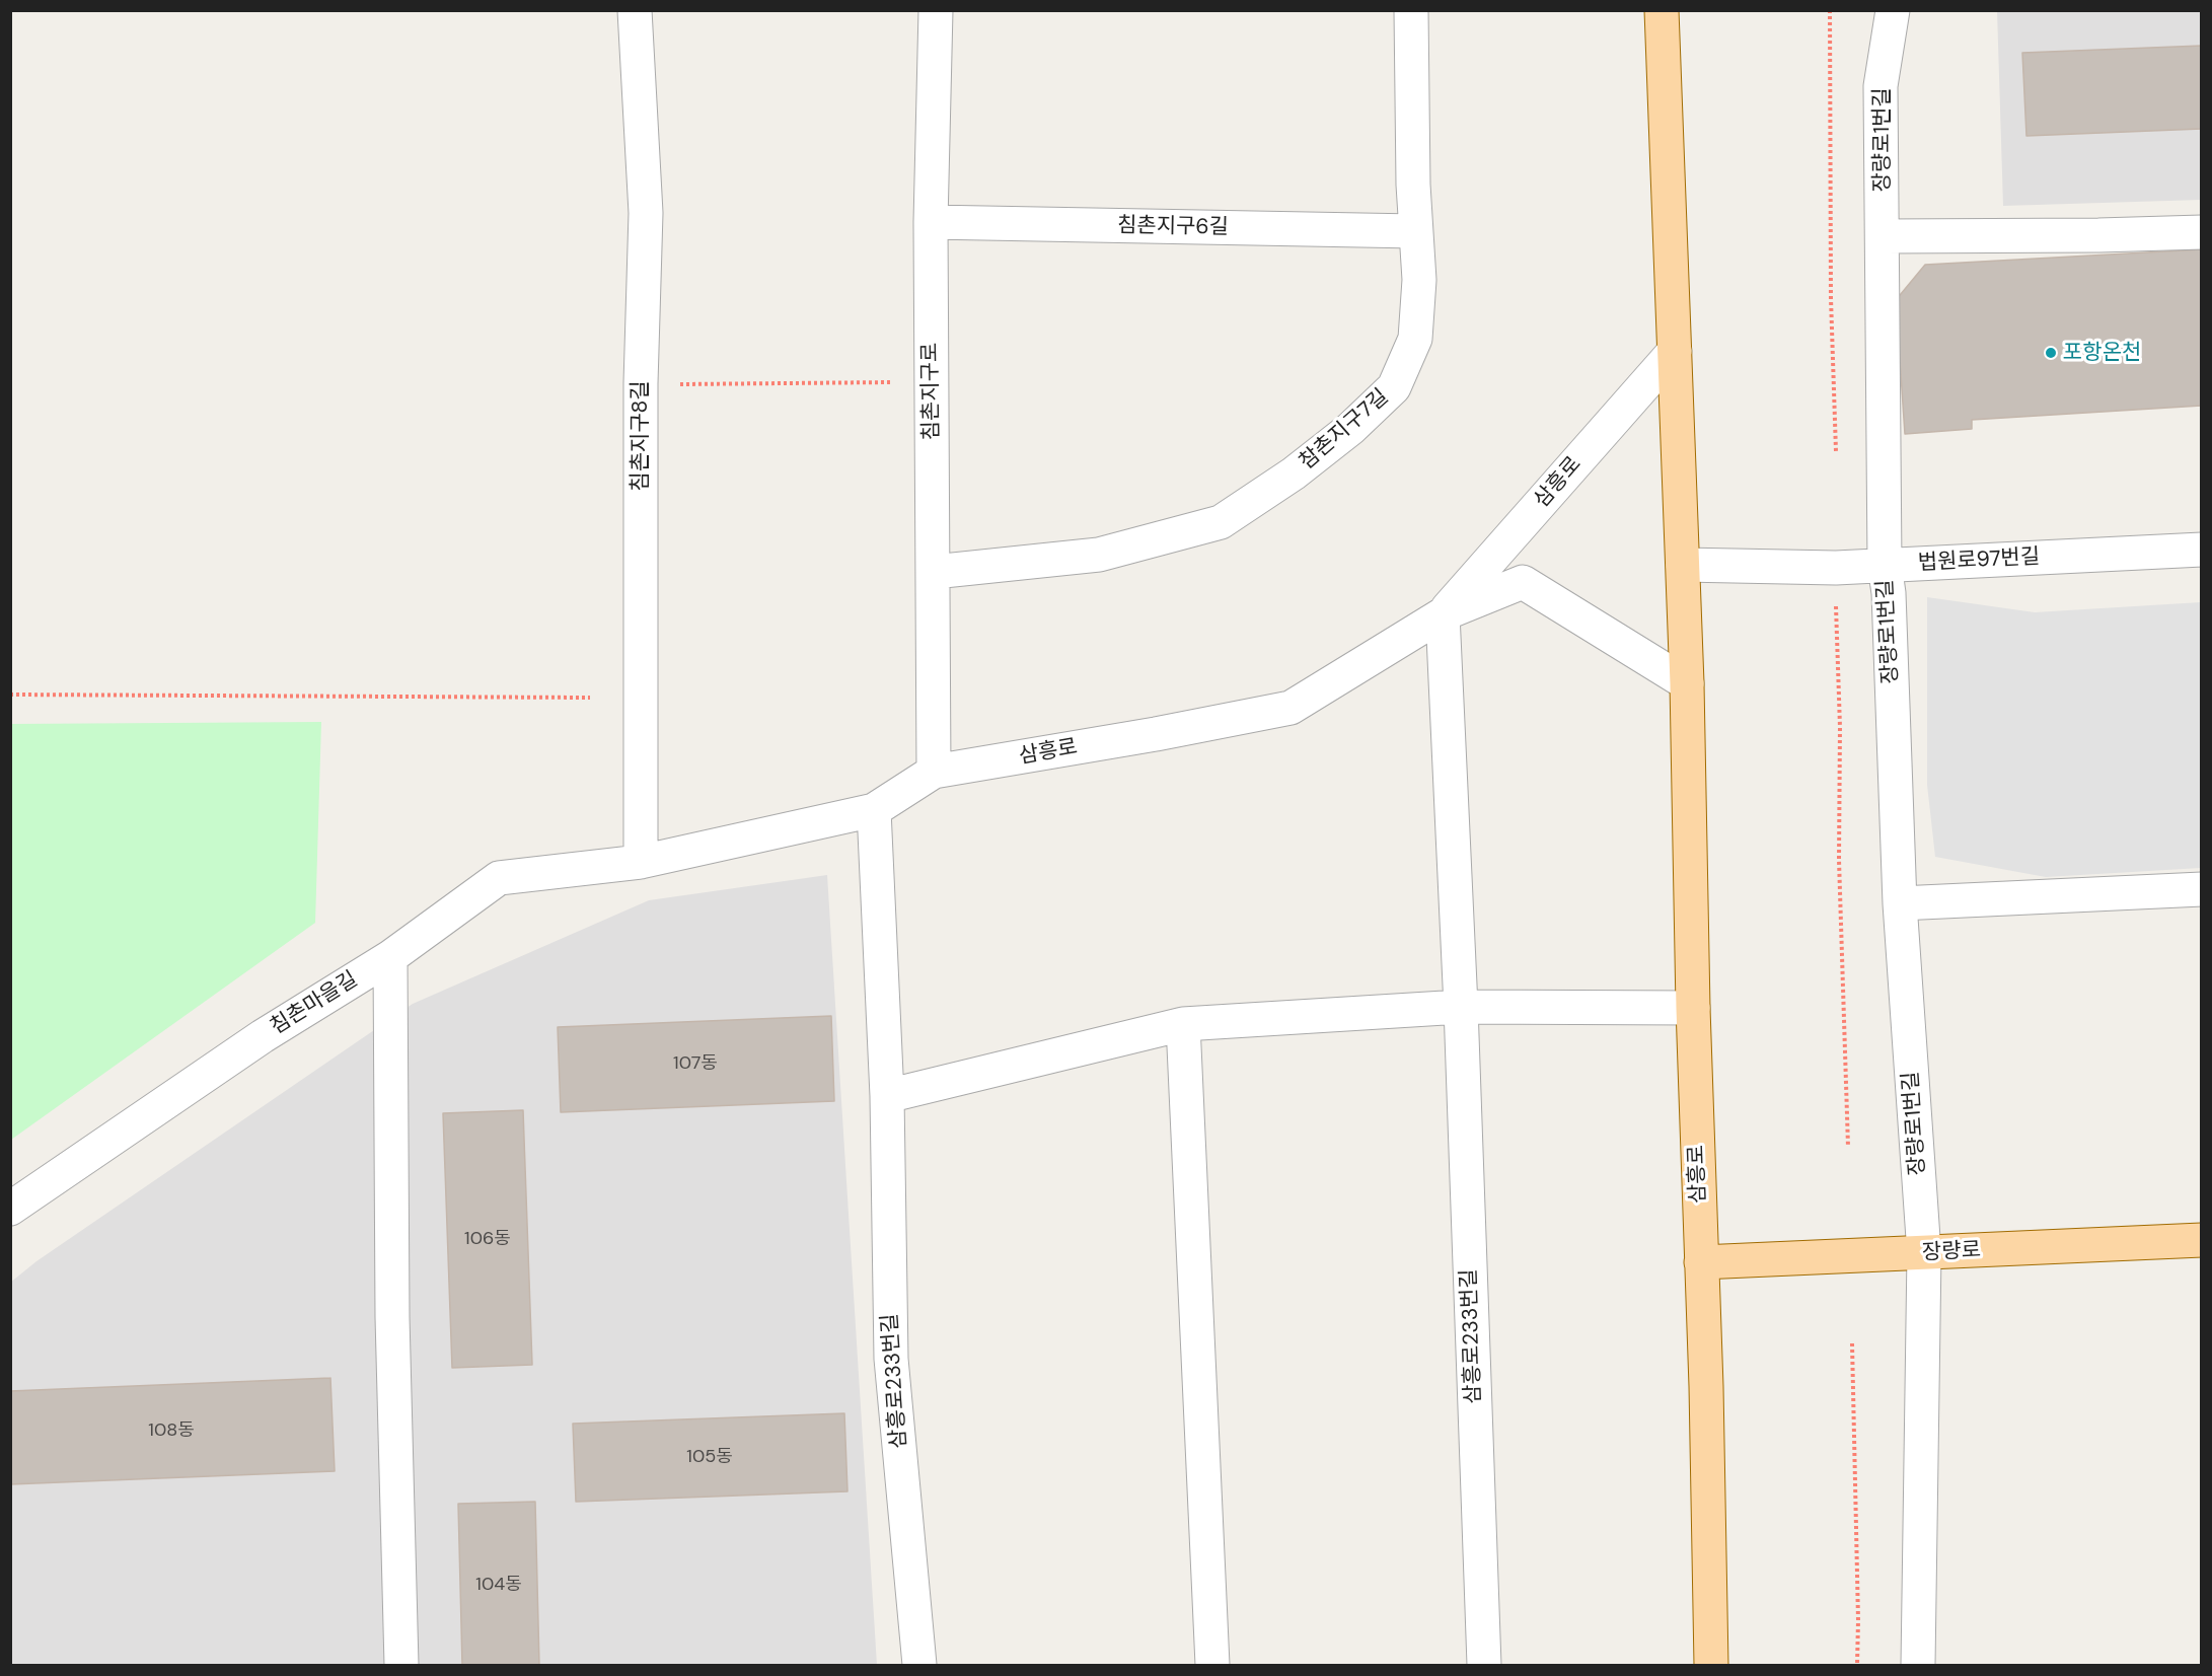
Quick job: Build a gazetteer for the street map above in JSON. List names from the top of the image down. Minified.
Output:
{"streets":{"main road":["삼흥로","장량로"],"street":["장량로1번길","침촌지구6길","침촌지구로","참촌지구7길","침촌지구8길","법원로97번길","침촌마을길","삼흥로233번길"]},"crossings":[["장량로1번길","법원로97번길"],["장량로1번길","장량로"],["침촌지구6길","침촌지구로"],["침촌지구6길","참촌지구7길"],["침촌지구로","참촌지구7길"],["침촌지구로","삼흥로"],["침촌지구8길","삼흥로"],["침촌지구8길","침촌마을길"],["삼흥로","법원로97번길"],["삼흥로","침촌마을길"],["삼흥로","장량로"],["삼흥로","삼흥로233번길"]],"places":["포항온천"],"house_numbers":["107동","106동","108동","105동","104동"]}
